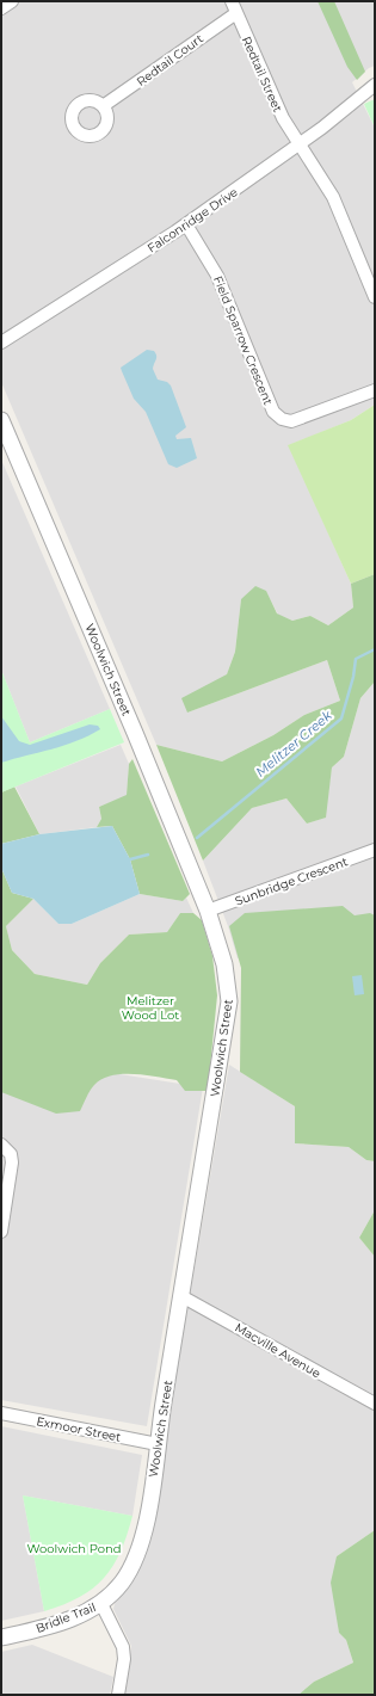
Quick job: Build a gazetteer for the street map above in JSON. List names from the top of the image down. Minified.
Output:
{"streets":{"street":["Redtail Court","Redtail Street","Falconridge Drive","Field Sparrow Crescent","Woolwich Street","Sunbridge Crescent","Macville Avenue","Exmoor Street","Bridle Trail"]},"crossings":[["Redtail Court","Redtail Street"],["Redtail Street","Falconridge Drive"],["Falconridge Drive","Field Sparrow Crescent"],["Woolwich Street","Sunbridge Crescent"],["Woolwich Street","Macville Avenue"],["Woolwich Street","Exmoor Street"],["Woolwich Street","Bridle Trail"]],"water":["Melitzer Creek"],"parks":["Melitzer Wood Lot","Woolwich Pond"]}
